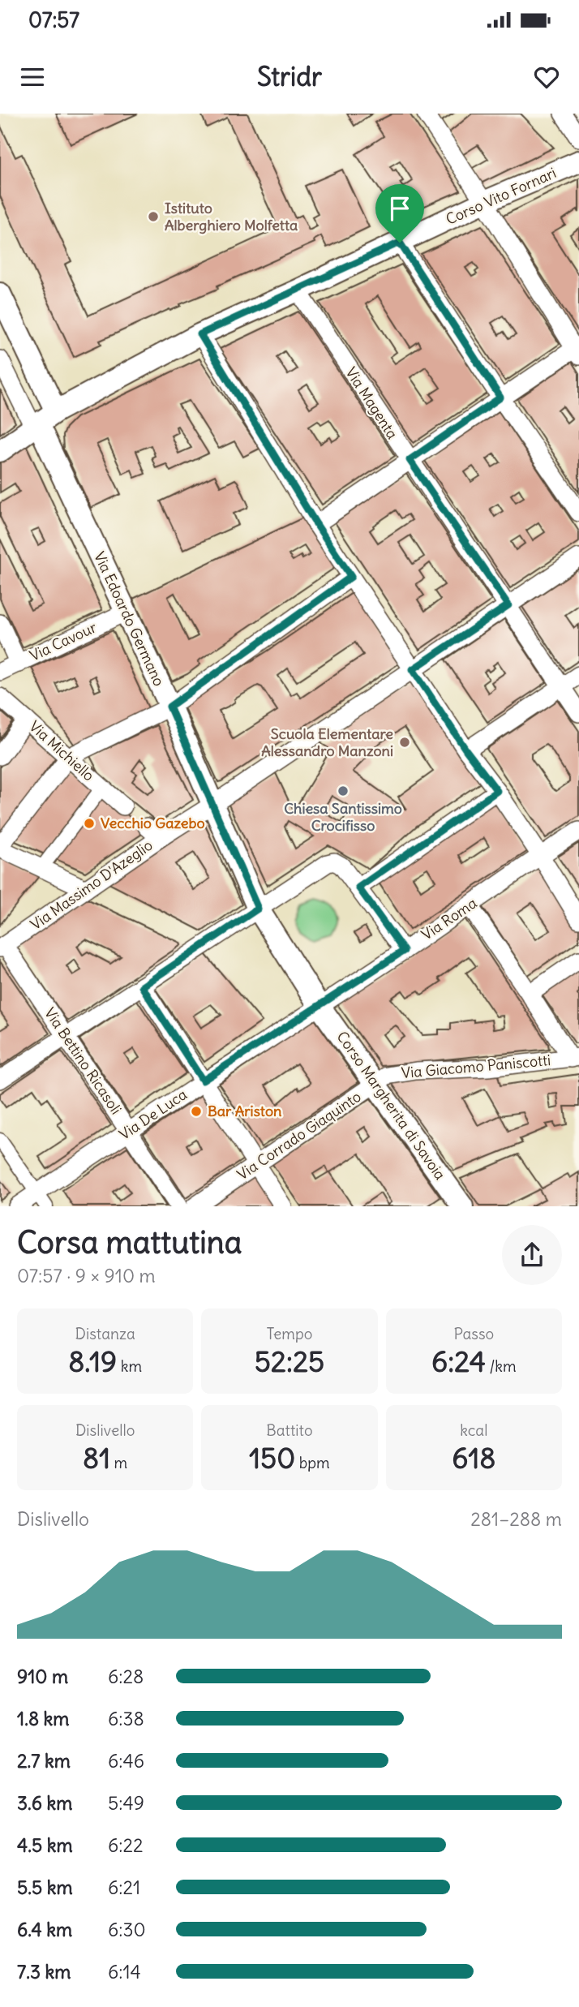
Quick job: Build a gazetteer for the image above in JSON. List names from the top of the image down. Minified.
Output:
{"streets":{"street":["Corso Vito Fornari","Via Magenta","Via Edoardo Germano","Via Cavour","Via Michiello","Via Massimo D'Azeglio","Via Roma","Via Bettino Ricasoli","Via Giacomo Paniscotti","Corso Margherita di Savoia","Via De Luca","Via Corrado Giaquinto"]},"crossings":[["Corso Vito Fornari","Via Magenta"],["Corso Vito Fornari","Via Edoardo Germano"],["Via Magenta","Via Massimo D'Azeglio"],["Via Edoardo Germano","Via Cavour"],["Via Edoardo Germano","Via Massimo D'Azeglio"],["Via Edoardo Germano","Corso Margherita di Savoia"],["Via Massimo D'Azeglio","Via Bettino Ricasoli"],["Via Roma","Corso Margherita di Savoia"],["Via Roma","Via De Luca"],["Via Bettino Ricasoli","Via De Luca"],["Via Giacomo Paniscotti","Corso Margherita di Savoia"],["Via Giacomo Paniscotti","Via Corrado Giaquinto"],["Corso Margherita di Savoia","Via De Luca"],["Corso Margherita di Savoia","Via Corrado Giaquinto"]],"places":["Istituto Alberghiero Molfetta","Scuola Elementare Alessandro Manzoni","Chiesa Santissimo Crocifisso","Vecchio Gazebo","Bar Ariston"],"page":{"status":"07:57","header":"Stridr","heading":["Corsa mattutina","07:57 · 9 × 910 m"],"stats":[["Distanza","8.19 km"],["Tempo","52:25"],["Passo","6:24 /km"],["Dislivello","81 m"],["Battito","150 bpm"],["kcal","618"]],"chart":["Dislivello","281–288 m"],"list":[{"name":"910 m","note":"6:28"},{"name":"1.8 km","note":"6:38"},{"name":"2.7 km","note":"6:46"},{"name":"3.6 km","note":"5:49"},{"name":"4.5 km","note":"6:22"},{"name":"5.5 km","note":"6:21"},{"name":"6.4 km","note":"6:30"},{"name":"7.3 km","note":"6:14"}]}}
